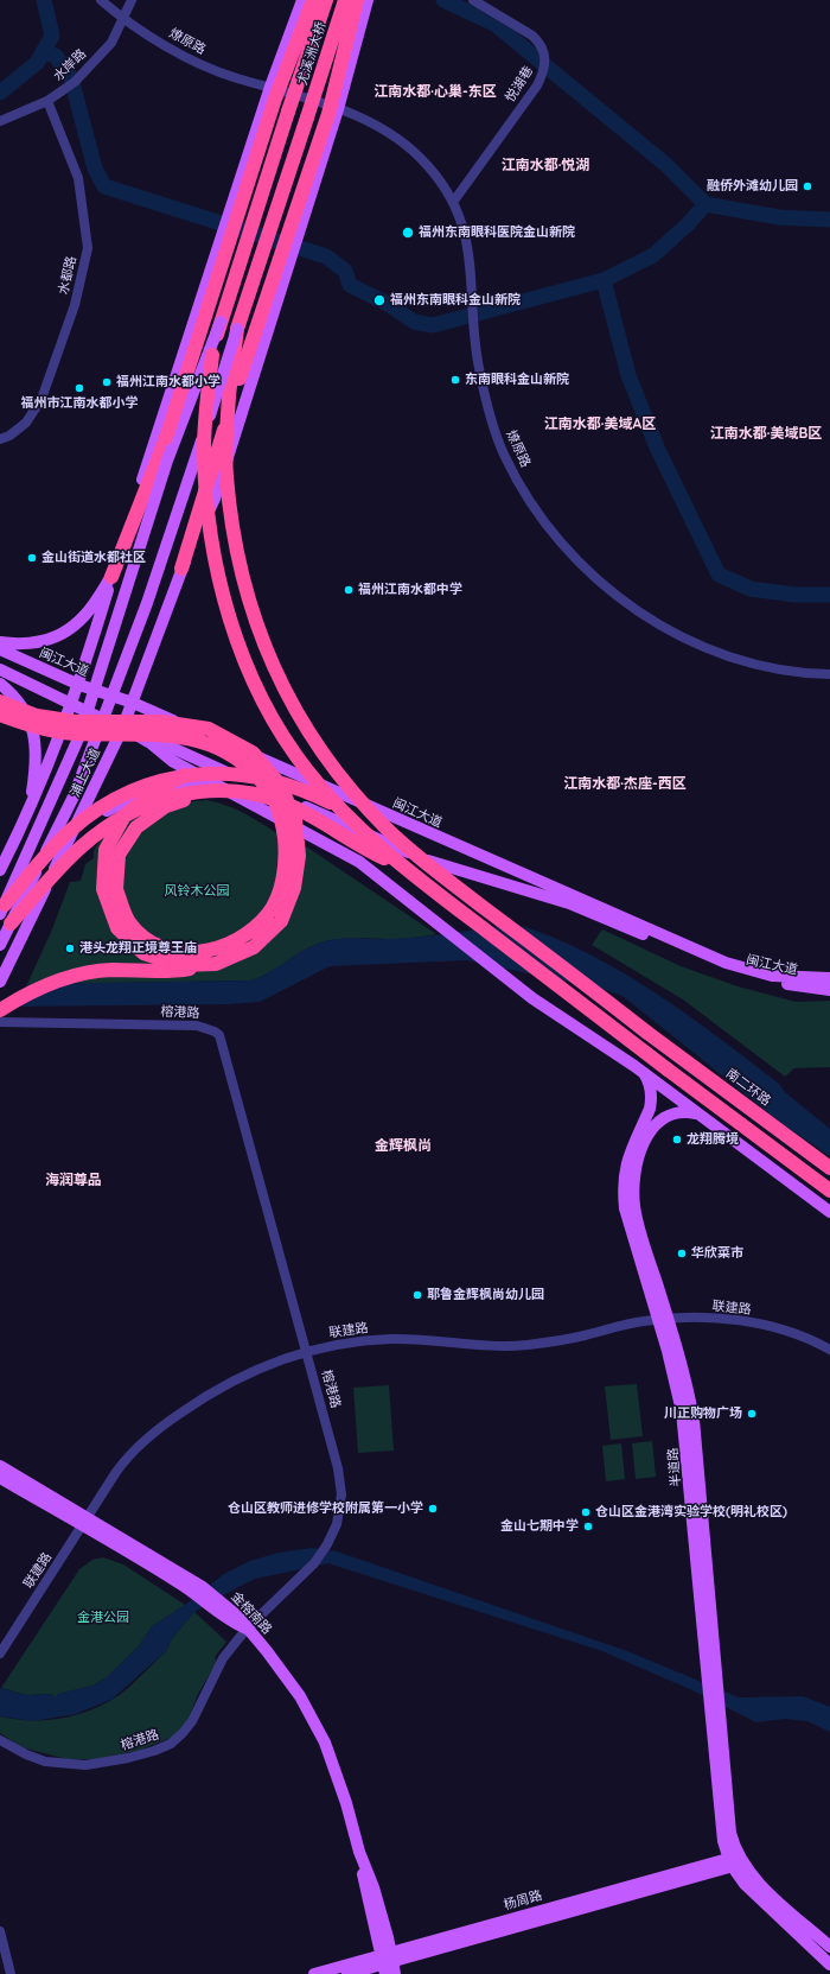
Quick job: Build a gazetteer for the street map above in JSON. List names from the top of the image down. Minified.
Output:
{"streets":{"highway":["尤溪洲大桥","南二环路"],"main road":["闽江大道","浦上大道","半道路","金榕南路","杨周路"],"street":["燎原路","水岸路","悦湖巷","水都路","榕港路","联建路"]},"crossings":[["燎原路","水岸路"],["燎原路","悦湖巷"],["燎原路","浦上大道"],["尤溪洲大桥","南二环路"],["水岸路","水都路"],["闽江大道","浦上大道"],["榕港路","联建路"],["榕港路","金榕南路"],["联建路","半道路"],["联建路","金榕南路"],["半道路","杨周路"],["金榕南路","杨周路"]],"districts":["江南水都·心巢-东区","江南水都·悦湖","江南水都·美域A区","江南水都·美域B区","江南水都·杰座-西区","金辉枫尚","海润尊品"],"parks":["风铃木公园","金港公园"],"places":["融侨外滩幼儿园","福州东南眼科医院金山新院","福州东南眼科金山新院","东南眼科金山新院","福州江南水都小学","福州市江南水都小学","金山街道水都社区","福州江南水都中学","港头龙翔正境尊王庙","龙翔腾境","华欣菜市","耶鲁金辉枫尚幼儿园","川正购物广场","仓山区教师进修学校附属第一小学","仓山区金港湾实验学校(明礼校区)","金山七期中学"]}
